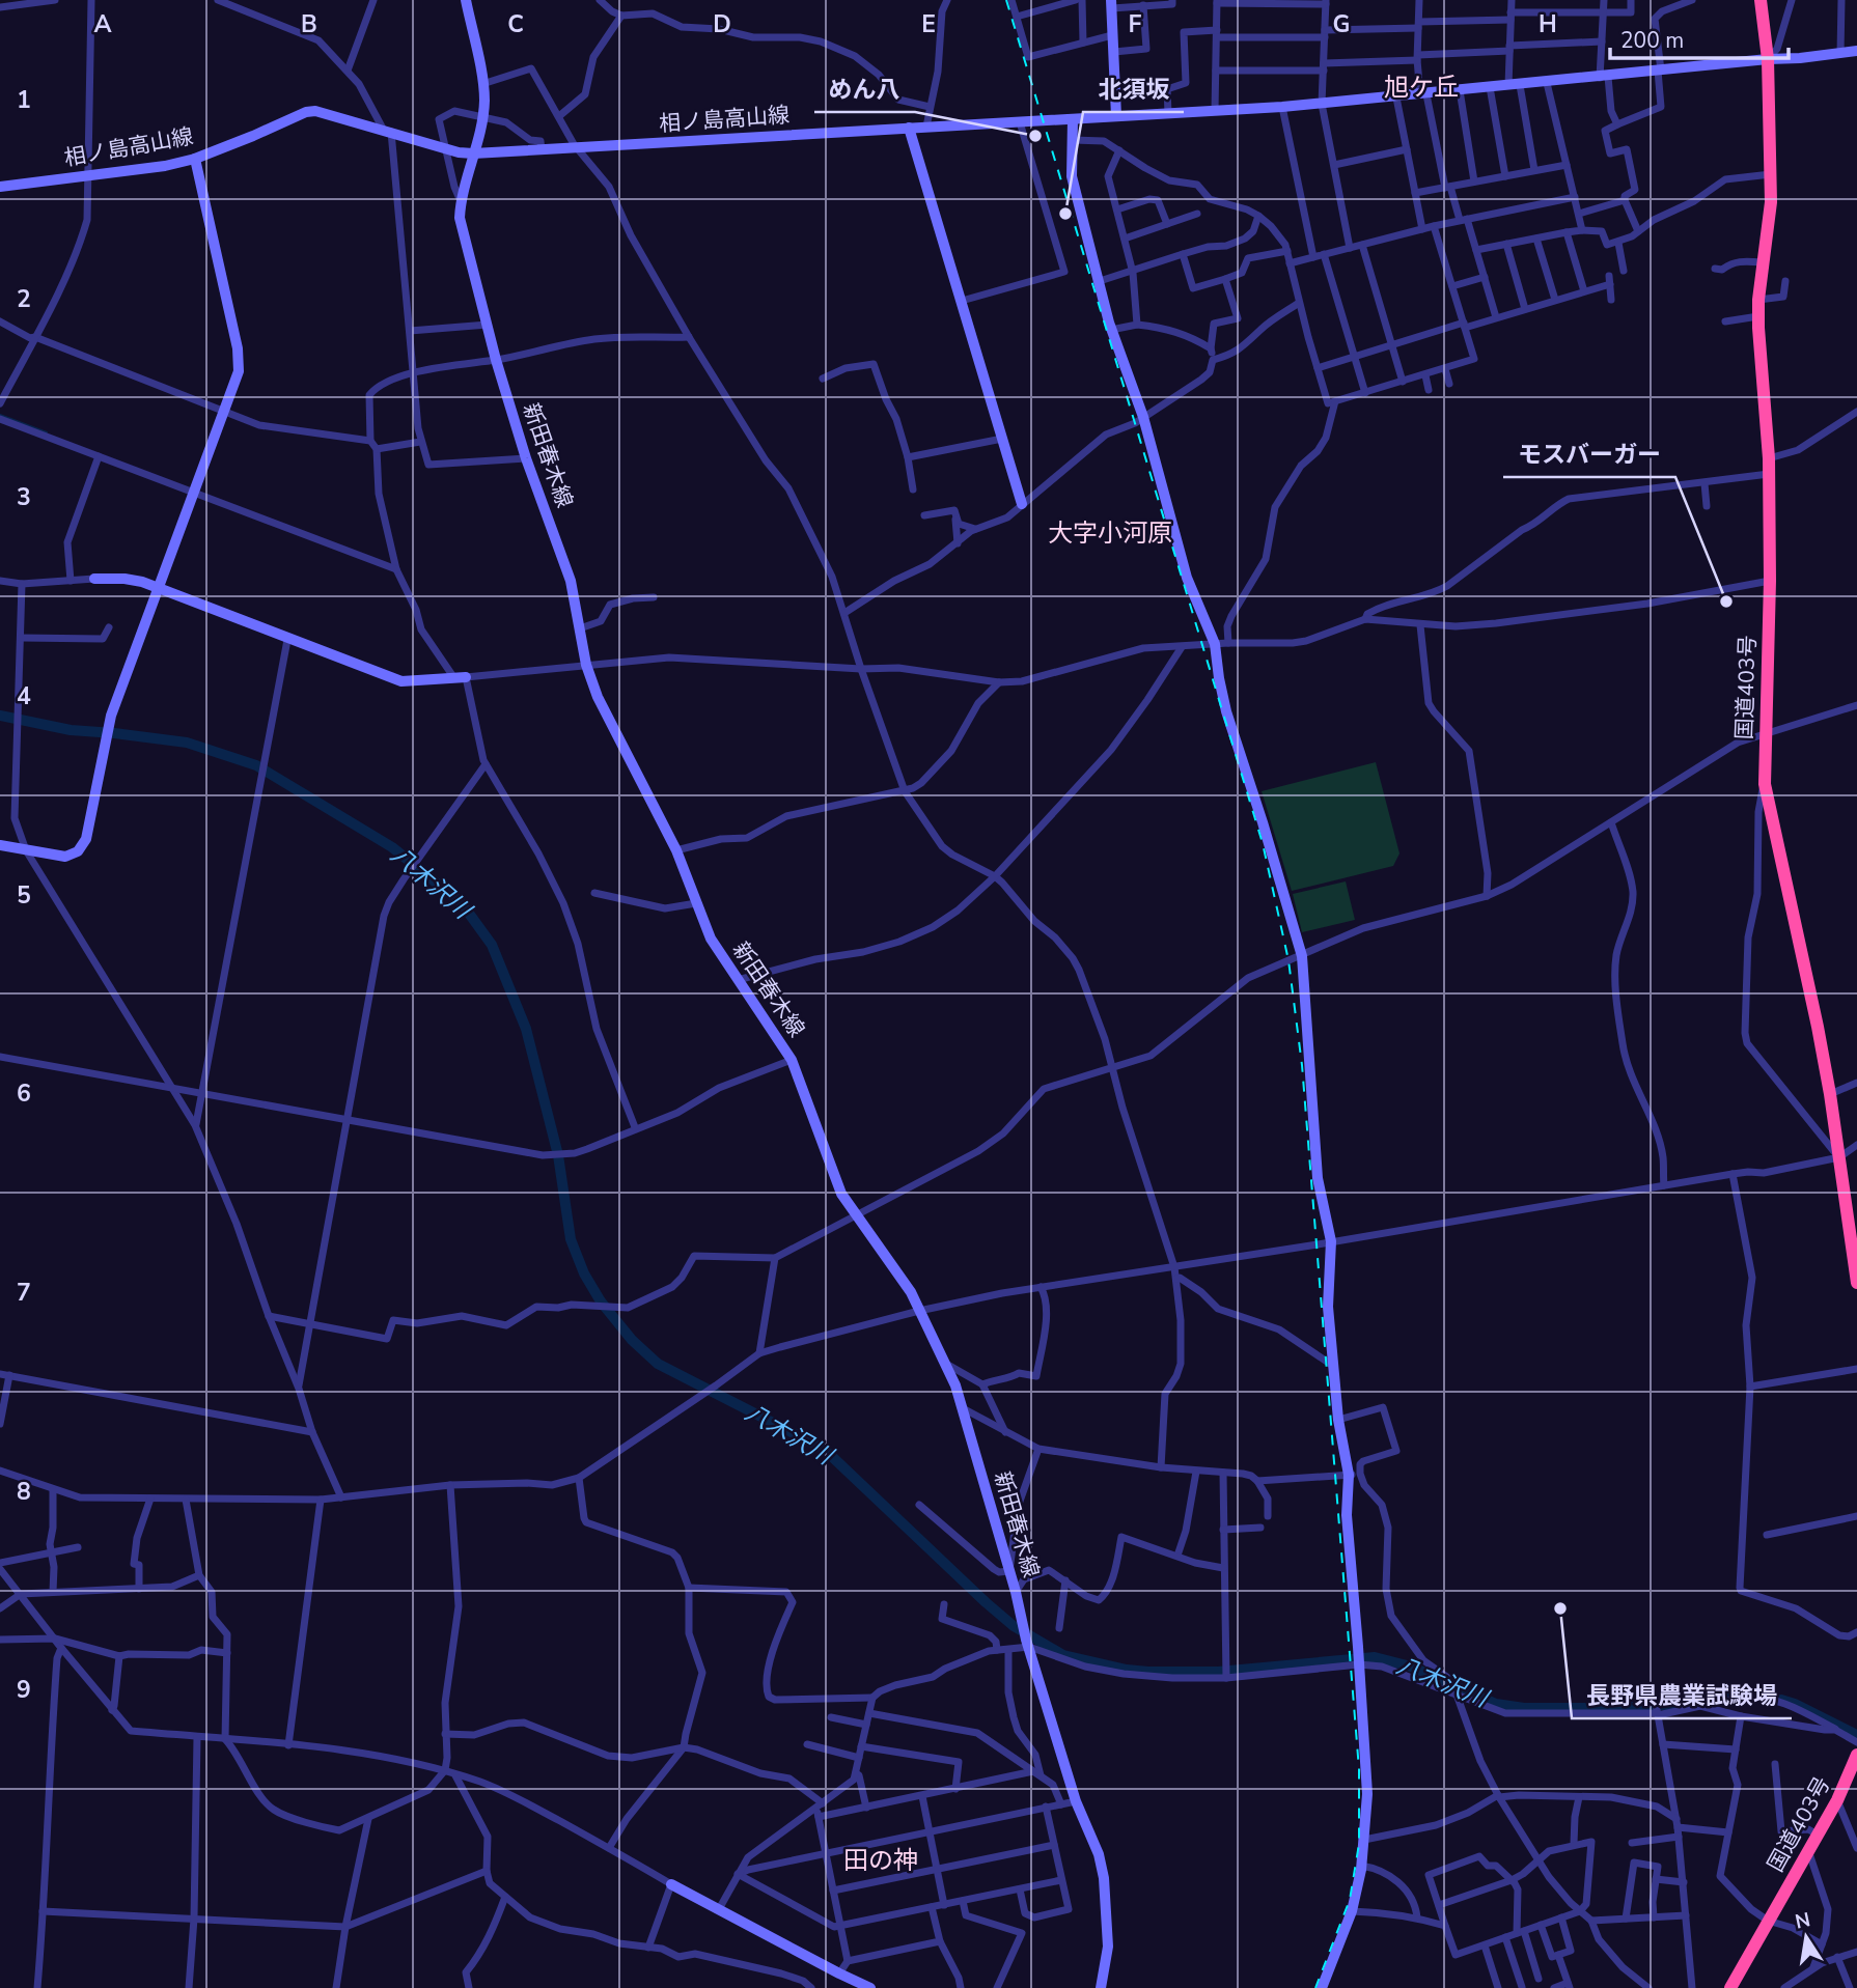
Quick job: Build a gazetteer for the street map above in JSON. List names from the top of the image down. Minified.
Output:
{"streets":{"highway":["国道403号"],"main road":["相ノ島高山線","新田春木線"]},"crossings":[["相ノ島高山線","新田春木線"],["相ノ島高山線","国道403号"]],"districts":["旭ケ丘","大字小河原","田の神"],"water":["八木沢川"],"places":["めん八","北須坂","モスバーガー","長野県農業試験場"],"scale_bar":"200 m","north":"top","grid":{"columns":["A","B","C","D","E","F","G","H"],"rows":["1","2","3","4","5","6","7","8","9"]}}
